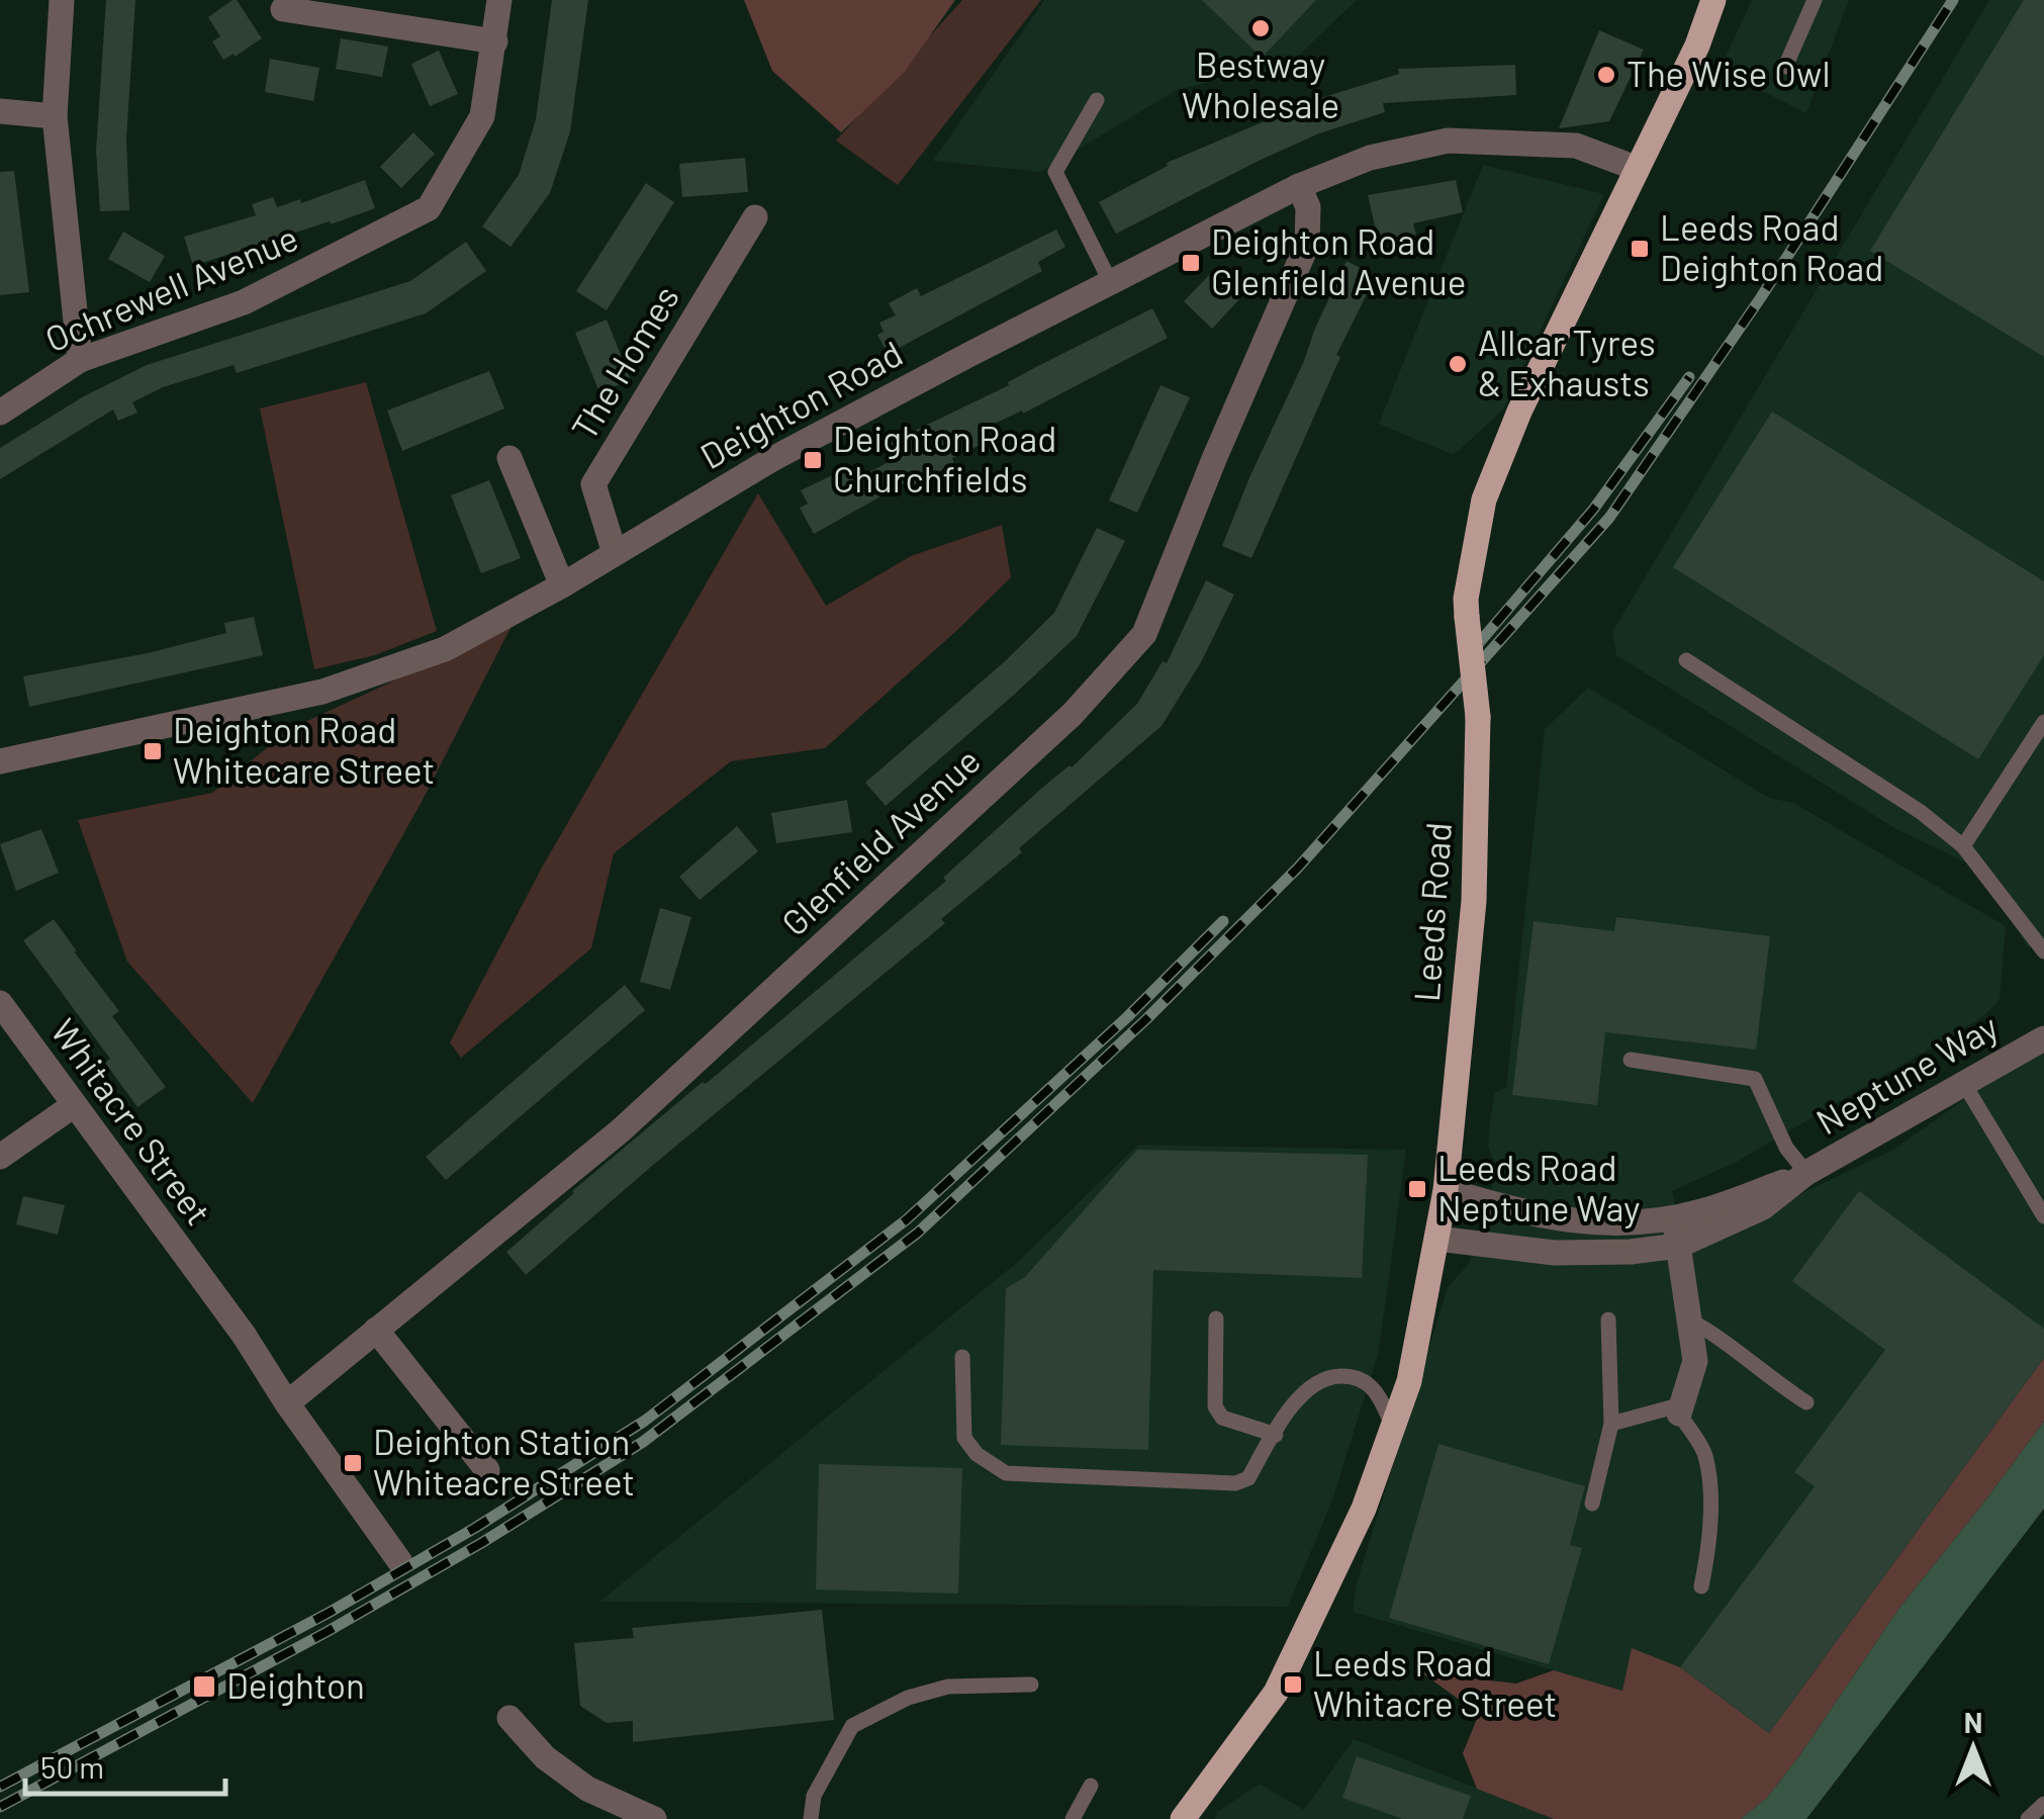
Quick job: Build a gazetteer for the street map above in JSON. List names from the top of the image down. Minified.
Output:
{"streets":{"main road":["Leeds Road"],"street":["Ochrewell Avenue","The Homes","Deighton Road","Glenfield Avenue","Neptune Way","Whitacre Street"]},"crossings":[["The Homes","Deighton Road"],["Deighton Road","Glenfield Avenue"],["Deighton Road","Leeds Road"],["Glenfield Avenue","Whitacre Street"],["Leeds Road","Neptune Way"]],"places":{"other":["Bestway Wholesale","The Wise Owl","Allcar Tyres & Exhausts"],"transit":["Leeds Road Deighton Road","Deighton Road Glenfield Avenue","Deighton Road Churchfields","Deighton Road Whitecare Street","Leeds Road Neptune Way","Deighton Station Whiteacre Street","Leeds Road Whitacre Street","Deighton"]},"scale_bar":"50 m","north":"top"}
